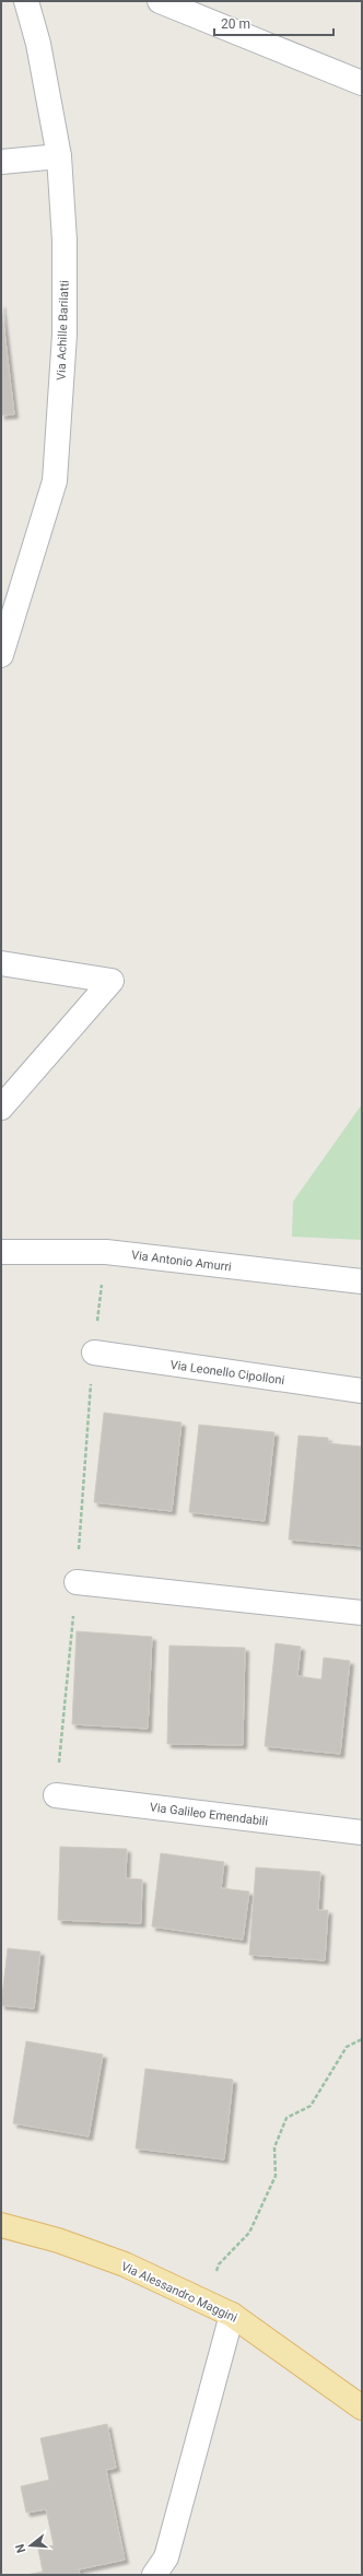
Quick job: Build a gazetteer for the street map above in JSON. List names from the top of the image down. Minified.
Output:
{"streets":{"main road":["Via Alessandro Maggini"],"street":["Via Achille Barilatti","Via Antonio Amurri","Via Leonello Cipolloni","Via Galileo Emendabili"]},"scale_bar":"20 m","north":"left"}
